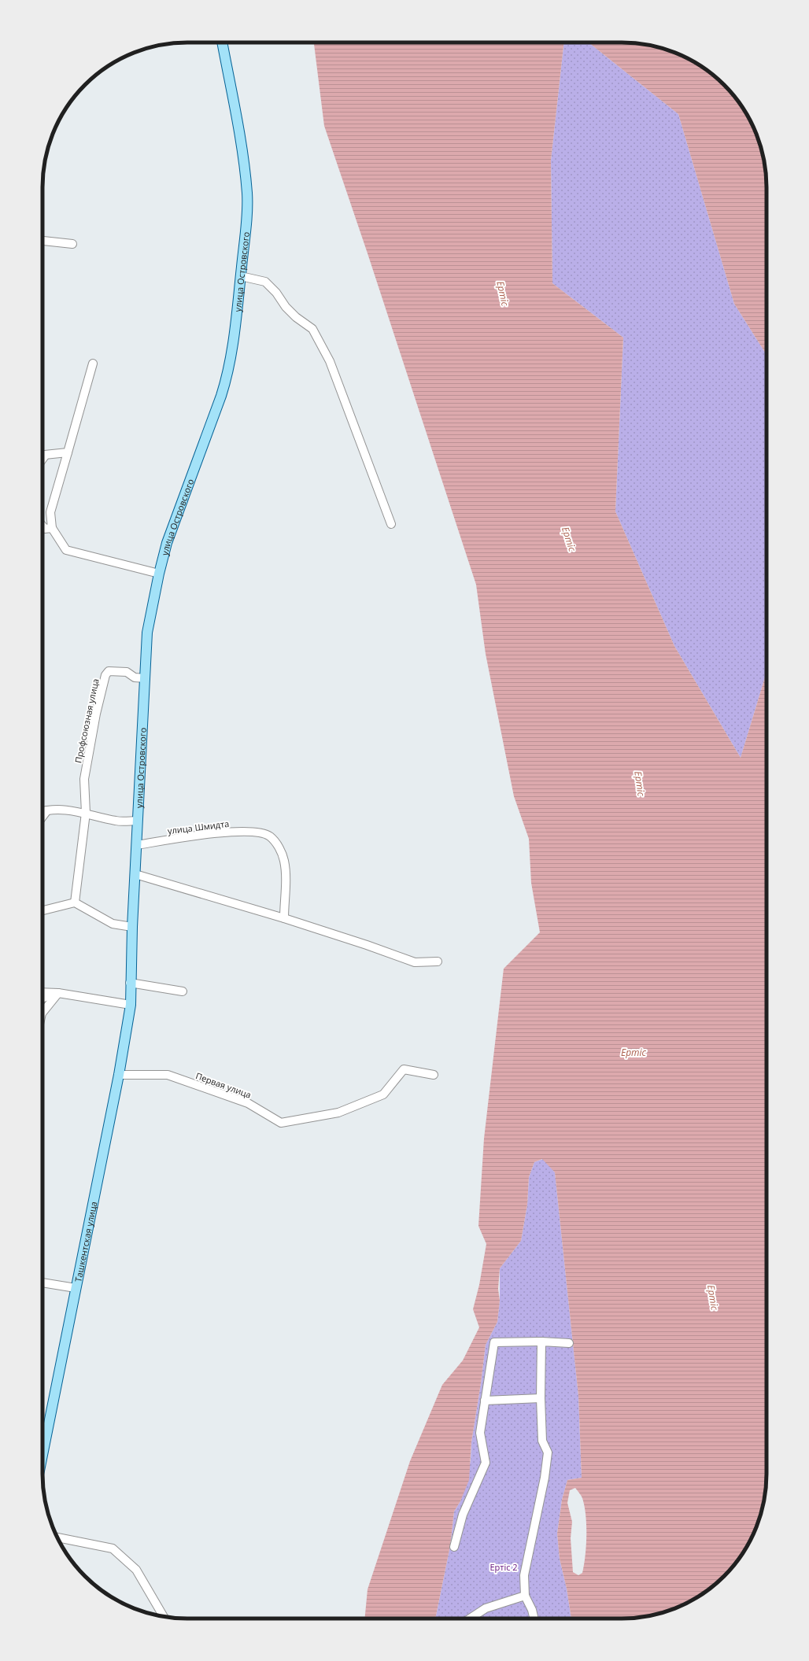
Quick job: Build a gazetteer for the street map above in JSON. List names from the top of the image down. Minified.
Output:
{"streets":{"main road":["улица Островского","Ташкентская улица"],"street":["Профсоюзная улица","улица Шмидта","Первая улица"]},"crossings":[["улица Островского","Профсоюзная улица"],["улица Островского","улица Шмидта"],["улица Островского","Ташкентская улица"],["Первая улица","Ташкентская улица"]],"water":["Ертіс"],"parks":["Ертіс 2"]}
